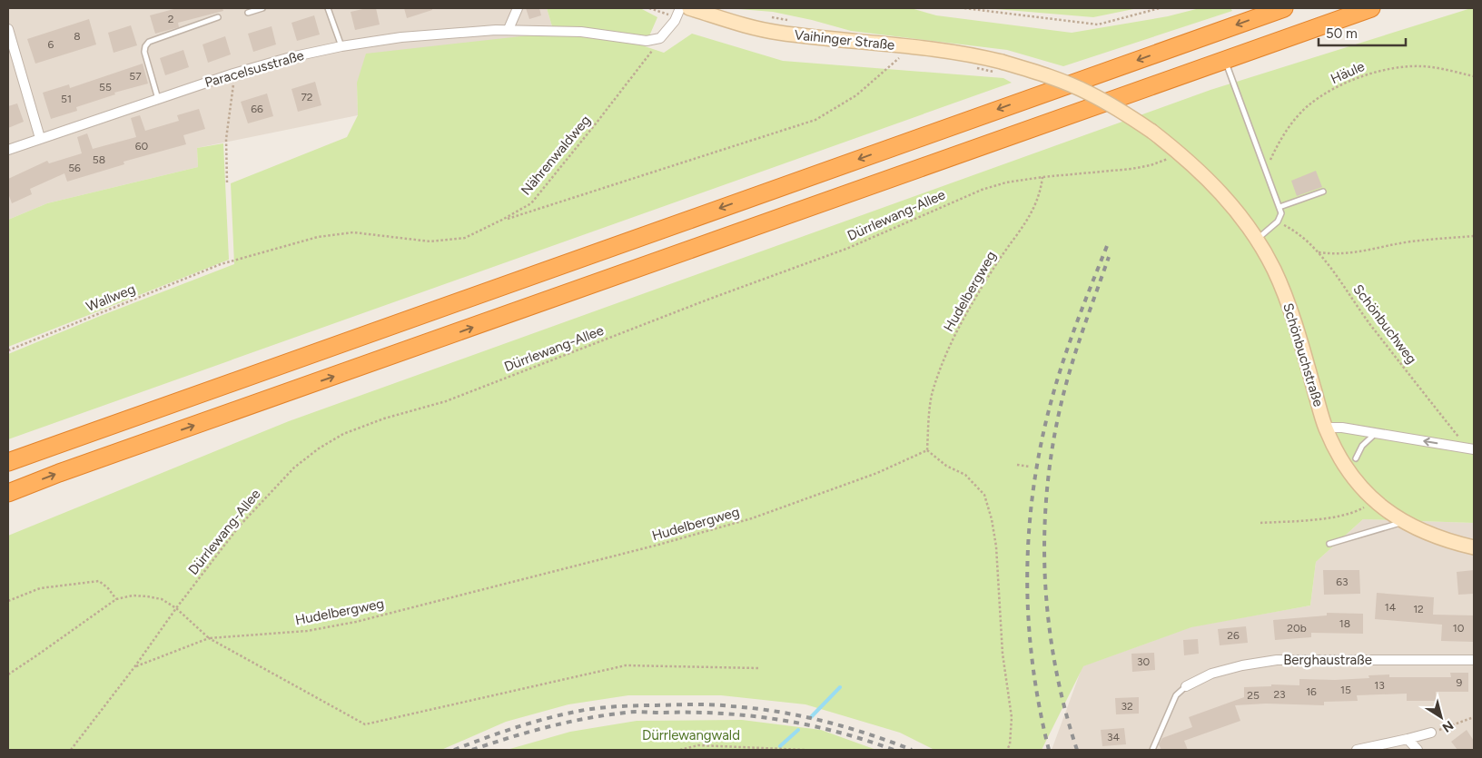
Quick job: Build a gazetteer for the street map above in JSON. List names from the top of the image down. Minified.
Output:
{"streets":{"main road":["Vaihinger Straße","Schönbuchstraße"],"street":["Paracelsusstraße","Berghaustraße"],"path":["Häule","Nährenwaldweg","Dürrlewang-Allee","Hudelbergweg","Wallweg","Schönbuchweg"]},"crossings":[["Vaihinger Straße","Schönbuchstraße"],["Paracelsusstraße","Nährenwaldweg"],["Nährenwaldweg","Wallweg"],["Dürrlewang-Allee","Hudelbergweg"]],"parks":["Dürrlewangwald"],"house_numbers":["2","8","6","57","55","72","51","66","60","58","56","63","14","12","18","20b","10","26","30","9","13","15","16","23","25","32","34"],"scale_bar":"50 m","north":"bottom right"}
